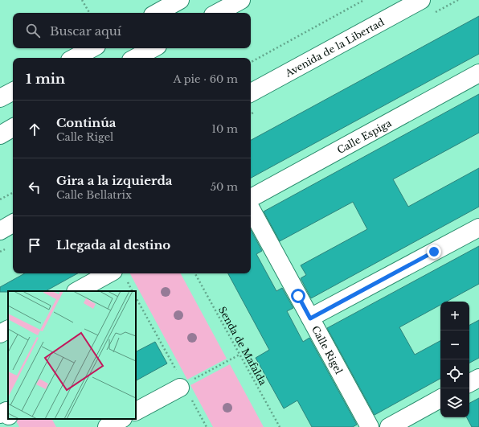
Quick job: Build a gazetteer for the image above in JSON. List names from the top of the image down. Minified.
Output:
{"streets":{"main road":["Avenida de la Libertad","Calle Espiga","Calle Rigel"],"path":["Senda de Mafalda"]},"page":{"search":"Buscar aquí","heading":["1 min","A pie · 60 m"],"list":[["Continúa","Calle Rigel","10 m"],["Gira a la izquierda","Calle Bellatrix","50 m"],"Llegada al destino"],"map_buttons":["+","−"]}}
